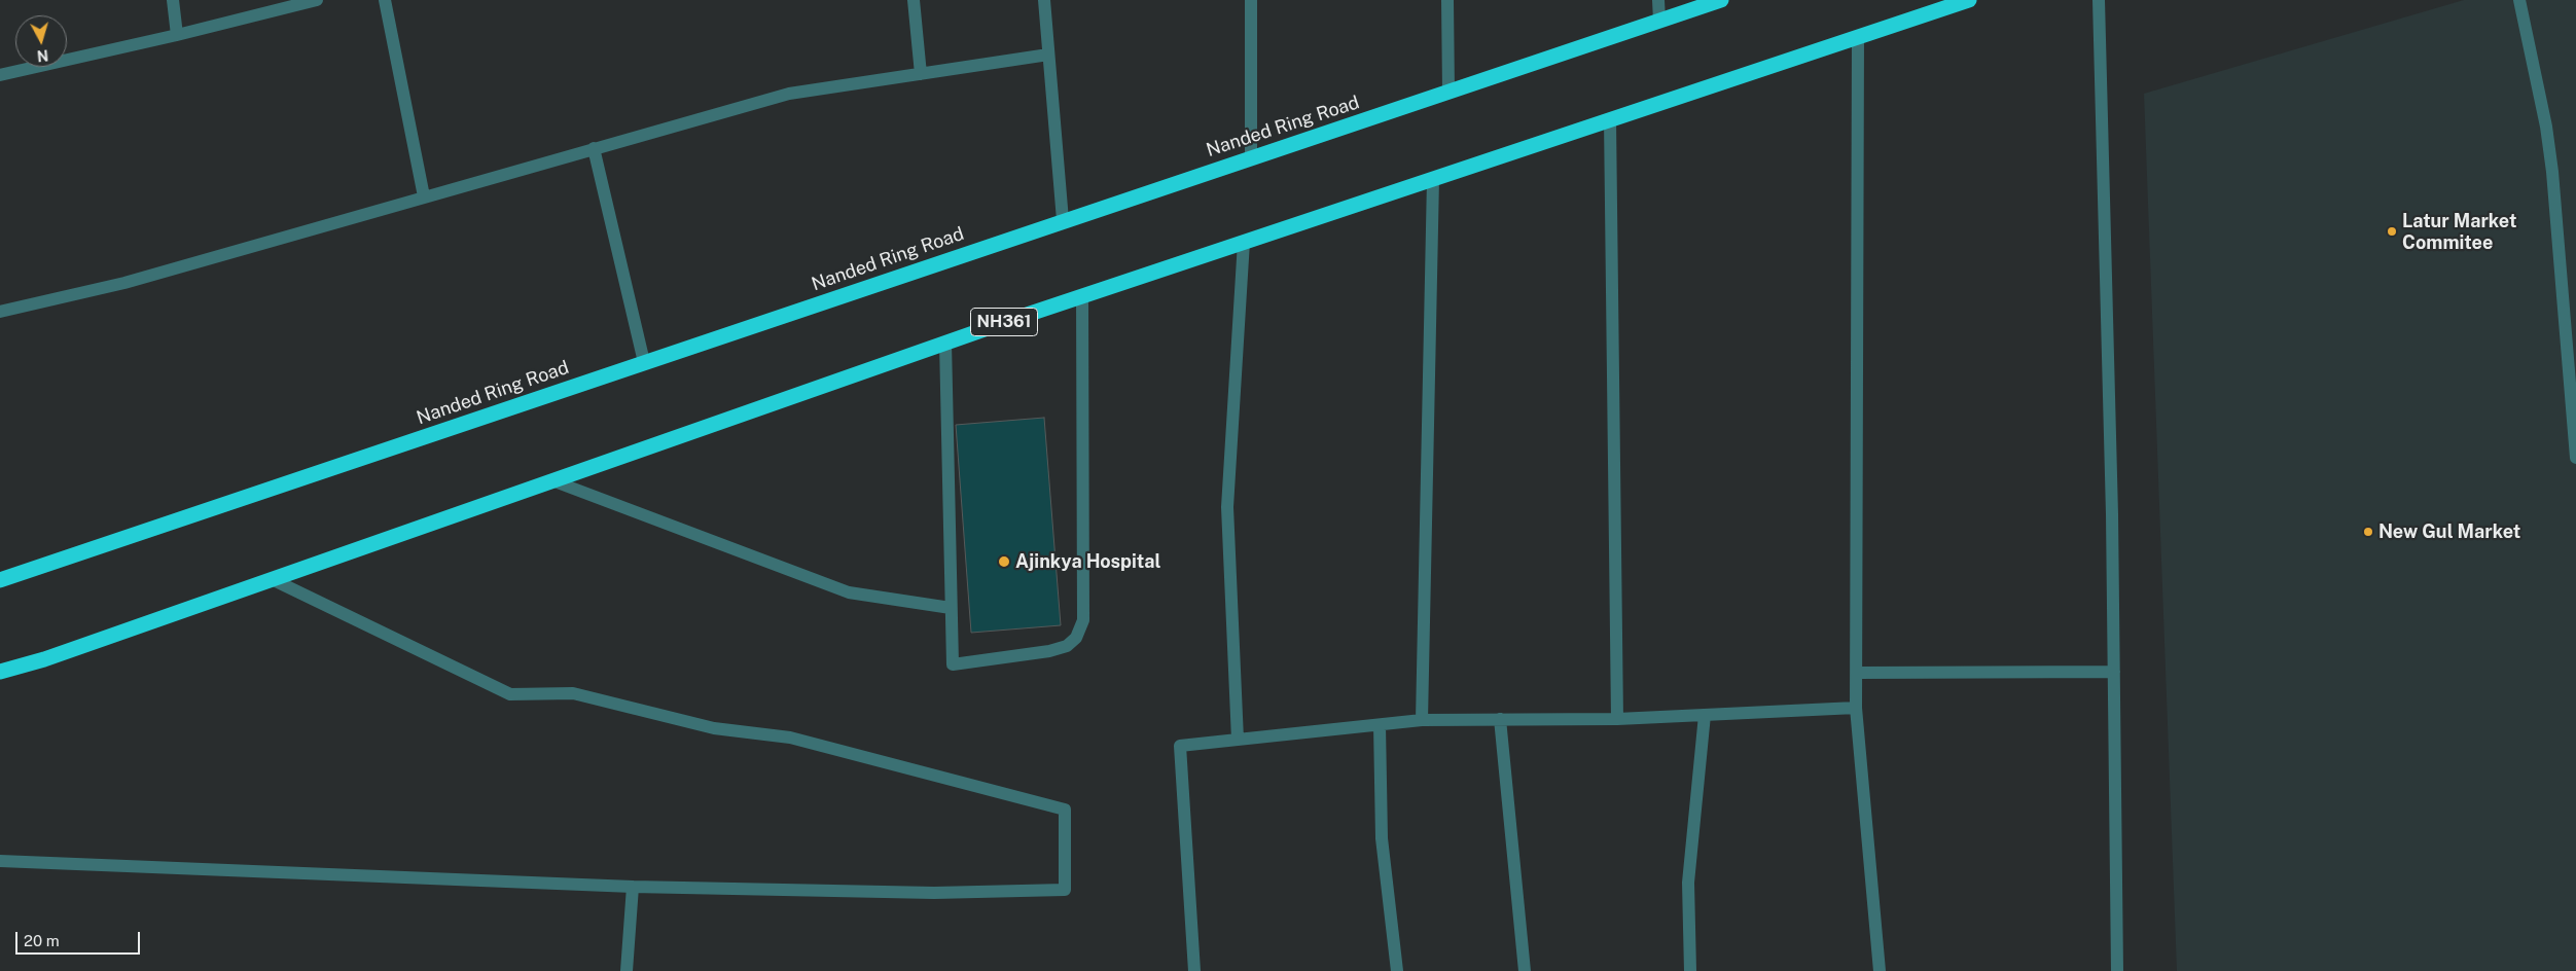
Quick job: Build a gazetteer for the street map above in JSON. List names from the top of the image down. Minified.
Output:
{"streets":{"highway":["Nanded Ring Road","NH361"]},"places":["Latur Market Commitee","New Gul Market","Ajinkya Hospital"],"scale_bar":"20 m","north":"bottom"}
